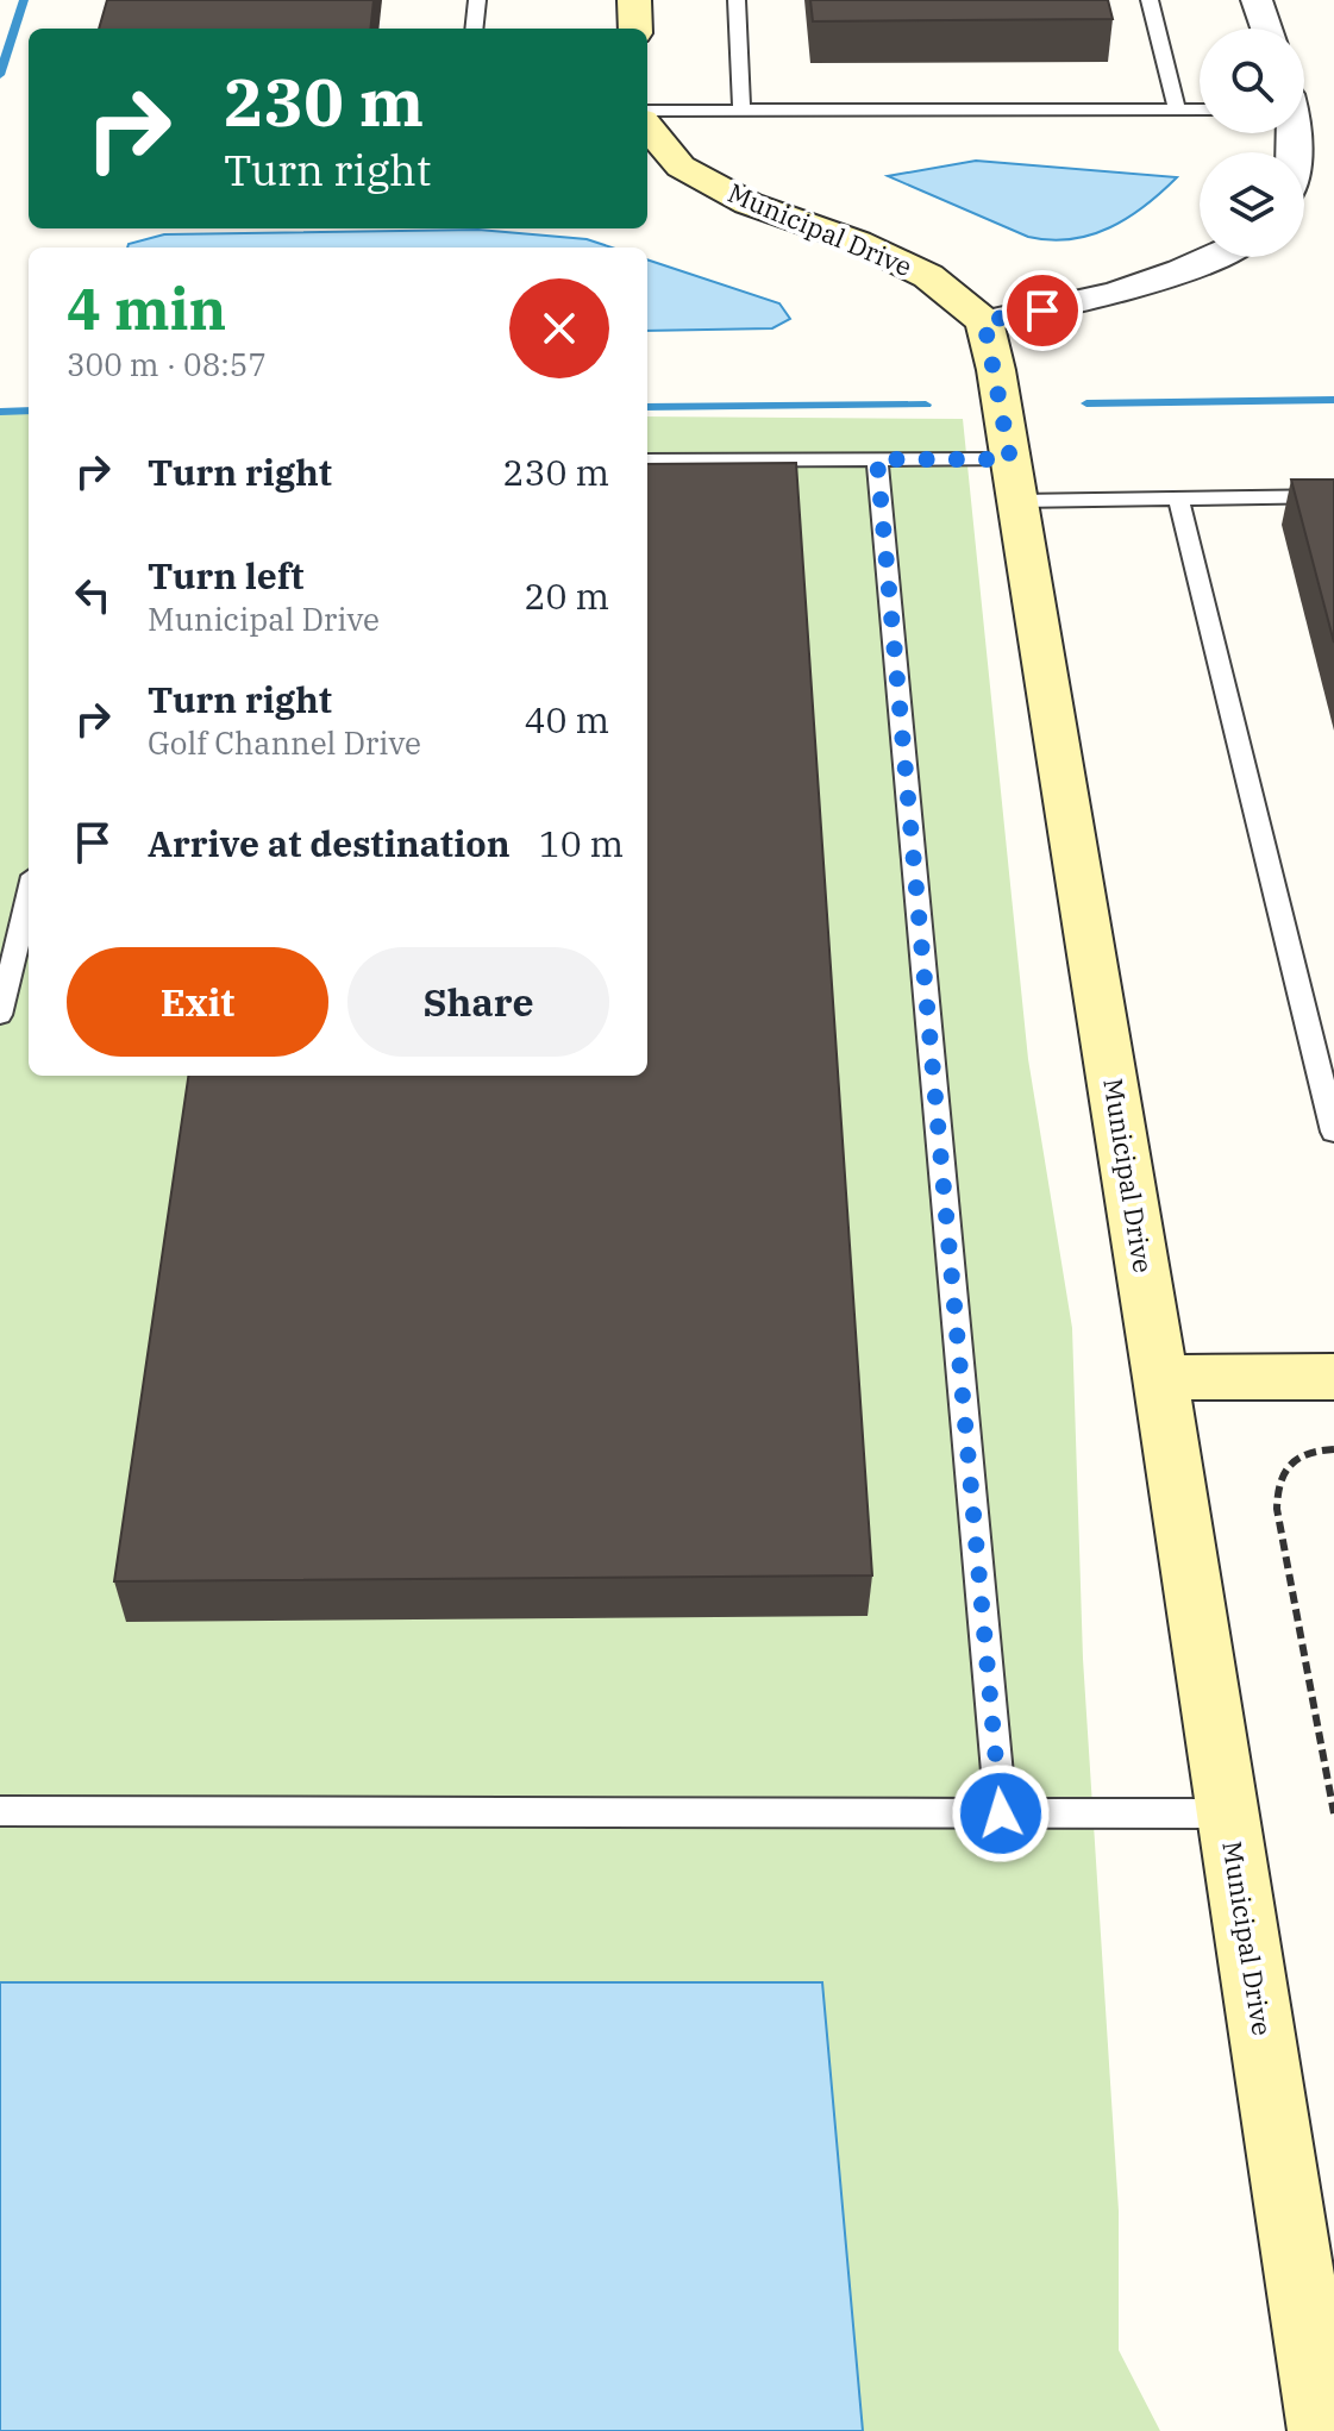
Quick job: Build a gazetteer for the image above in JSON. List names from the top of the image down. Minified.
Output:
{"streets":{"street":["Municipal Drive"]},"page":{"turn":["230 m","Turn right"],"heading":["4 min","300 m · 08:57"],"list":[{"name":"Turn right","value":"230 m"},{"name":"Turn left","note":"Municipal Drive","value":"20 m"},{"name":"Turn right","note":"Golf Channel Drive","value":"40 m"},{"name":"Arrive at destination","value":"10 m"}],"buttons":["Exit","Share"]}}
